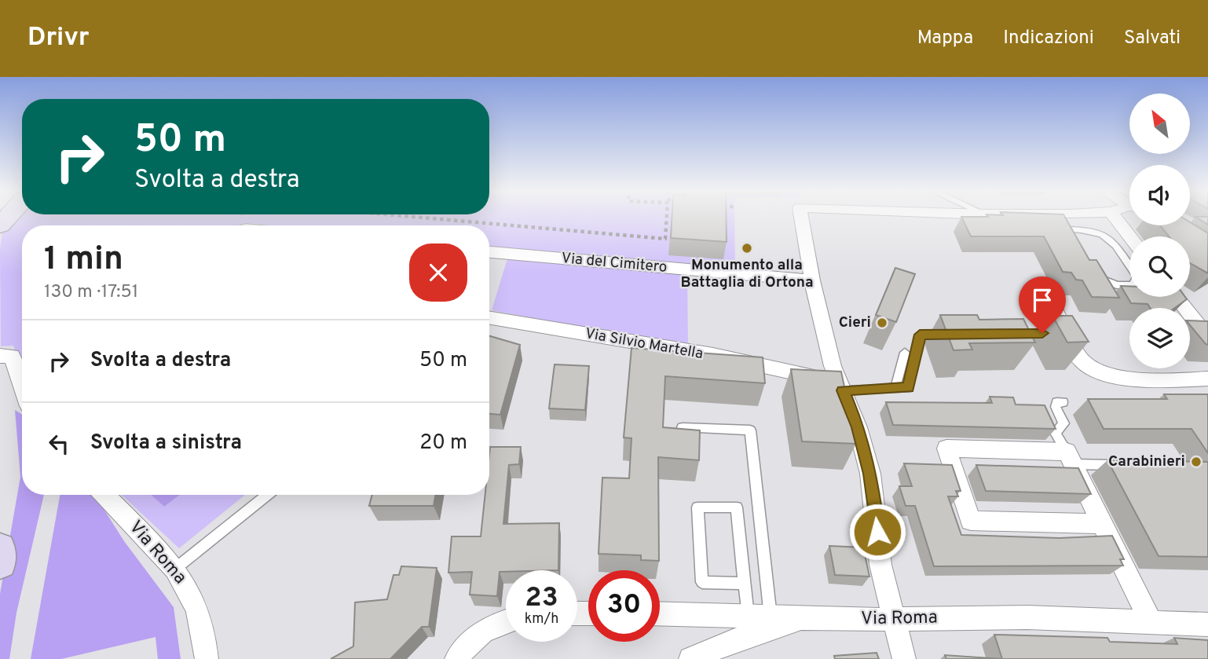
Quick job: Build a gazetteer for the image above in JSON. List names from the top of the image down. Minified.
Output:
{"streets":{"street":["Via del Cimitero","Via Silvio Martella","Via Roma"]},"places":["Monumento alla Battaglia di Ortona","Cieri","Carabinieri"],"north":"top left","page":{"header":"Drivr","nav":["Mappa","Indicazioni","Salvati"],"turn":["50 m","Svolta a destra"],"heading":["1 min","130 m · 17:51"],"list":[{"name":"Svolta a destra","value":"50 m"},{"name":"Svolta a sinistra","value":"20 m"}],"speed":"23 km/h","limit":"30"}}
